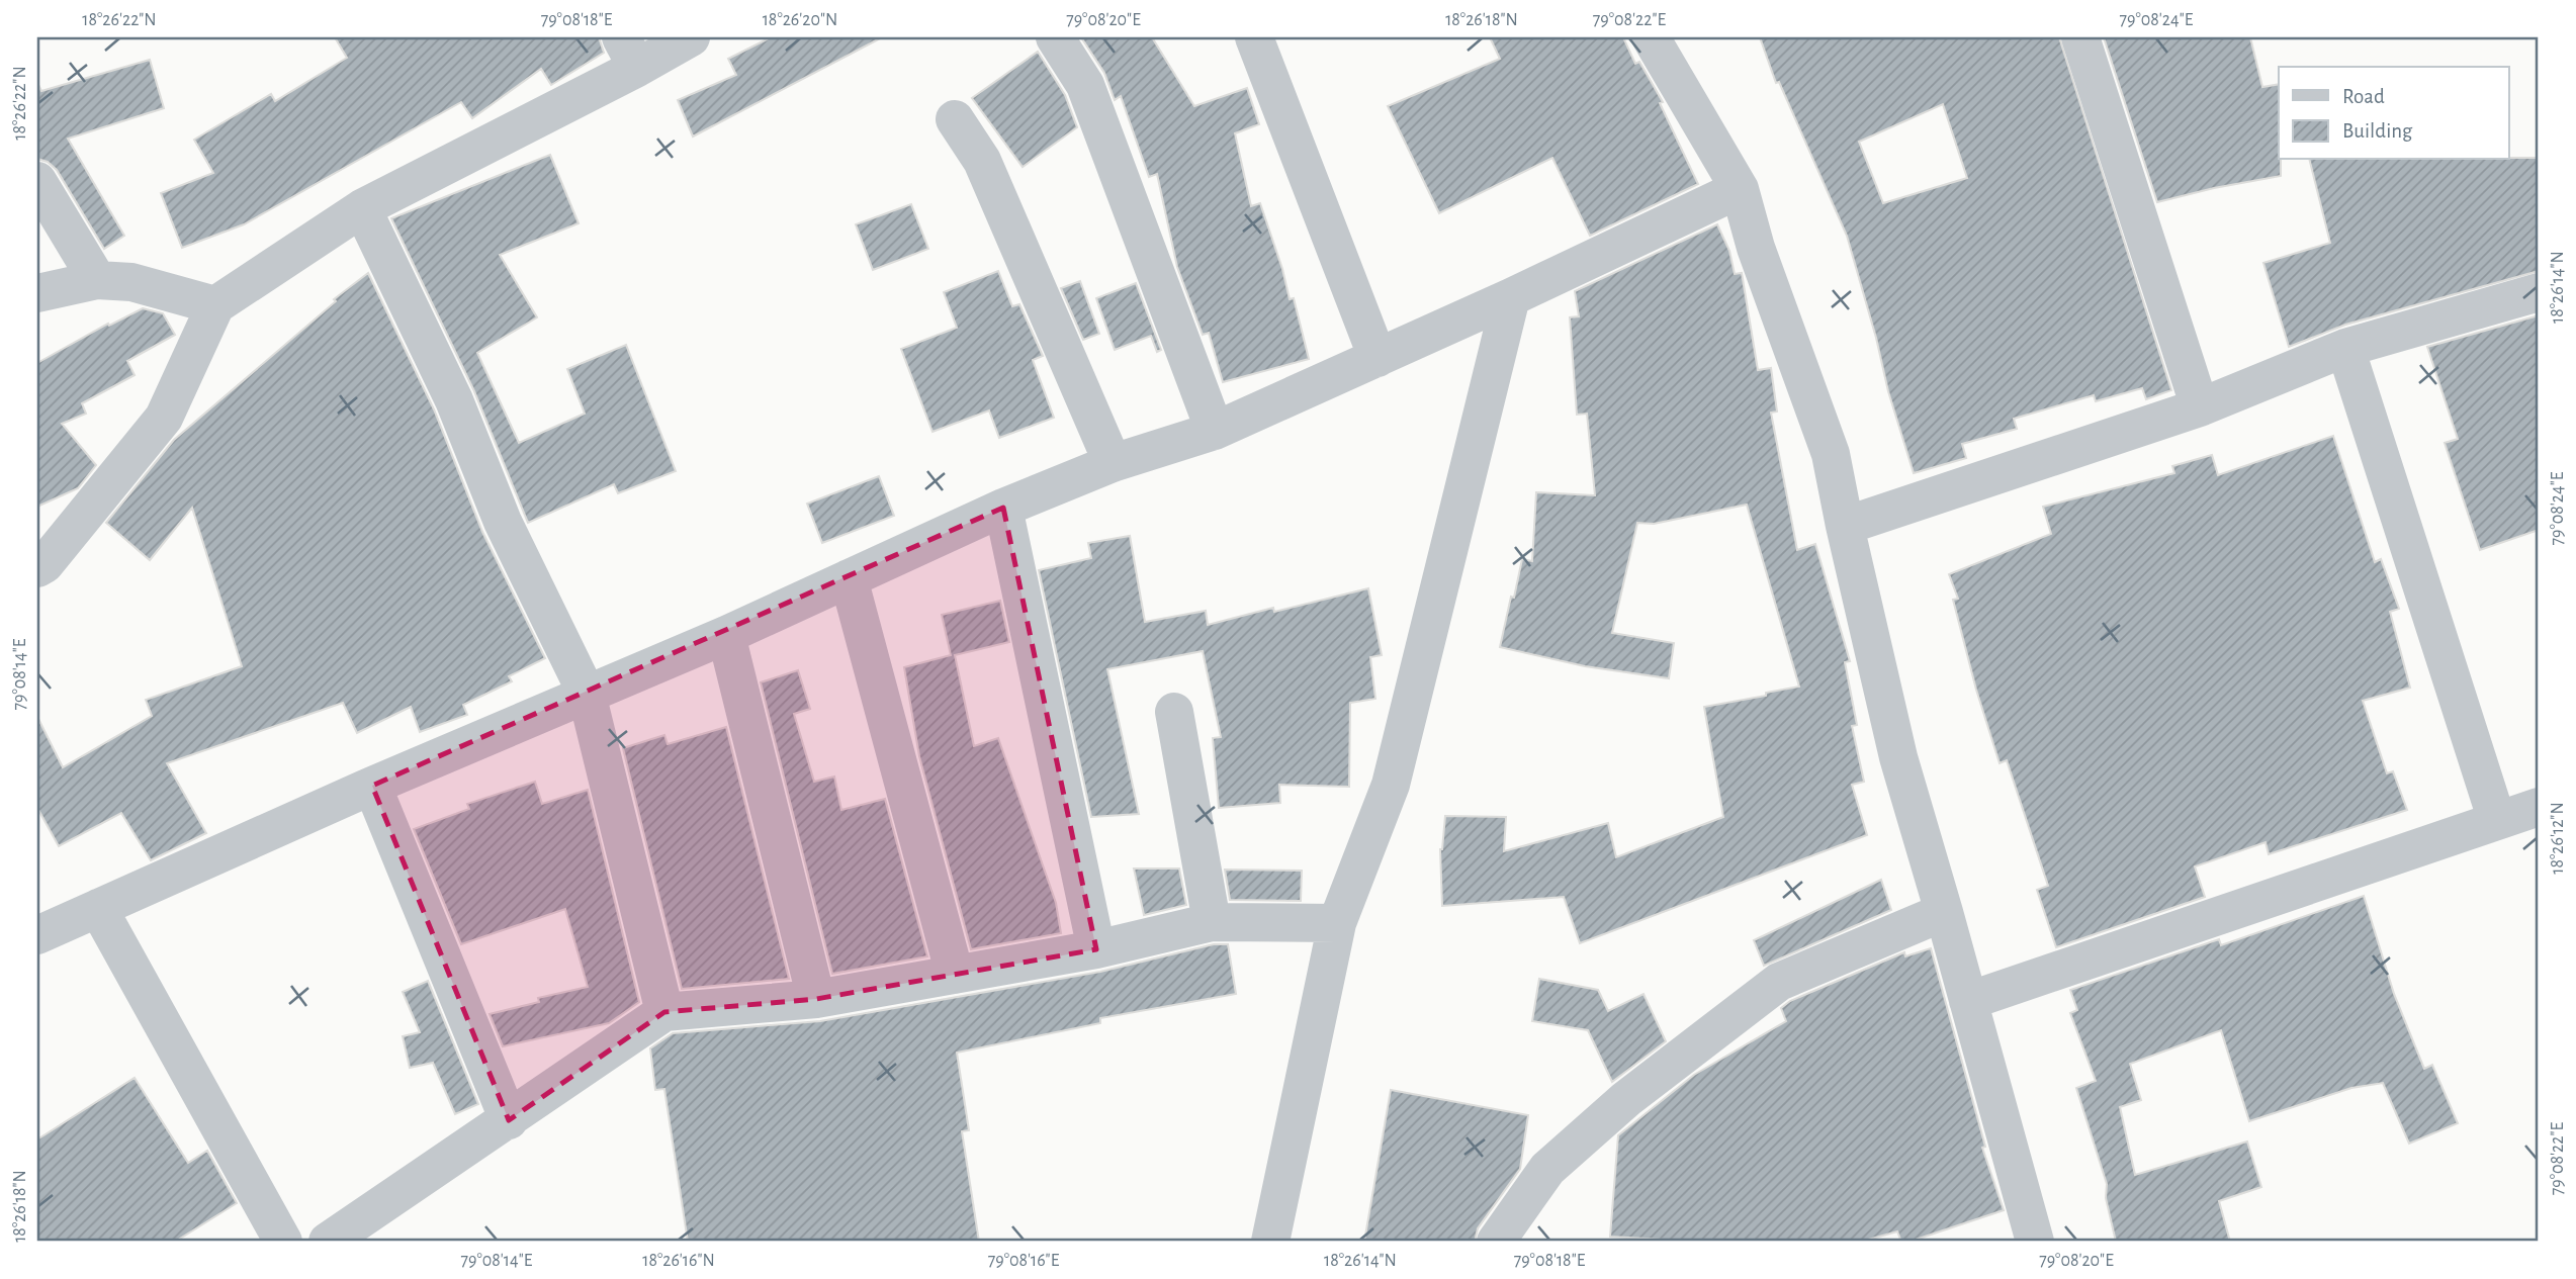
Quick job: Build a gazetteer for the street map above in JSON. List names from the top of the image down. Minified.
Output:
{"legend":["Road","Building"],"coordinates":["18°26'22\"N","79°08'18\"E","18°26'20\"N","79°08'20\"E","18°26'18\"N","79°08'22\"E","79°08'24\"E","18°26'14\"N","79°08'14\"E","18°26'12\"N","18°26'16\"N","79°08'16\"E"]}
